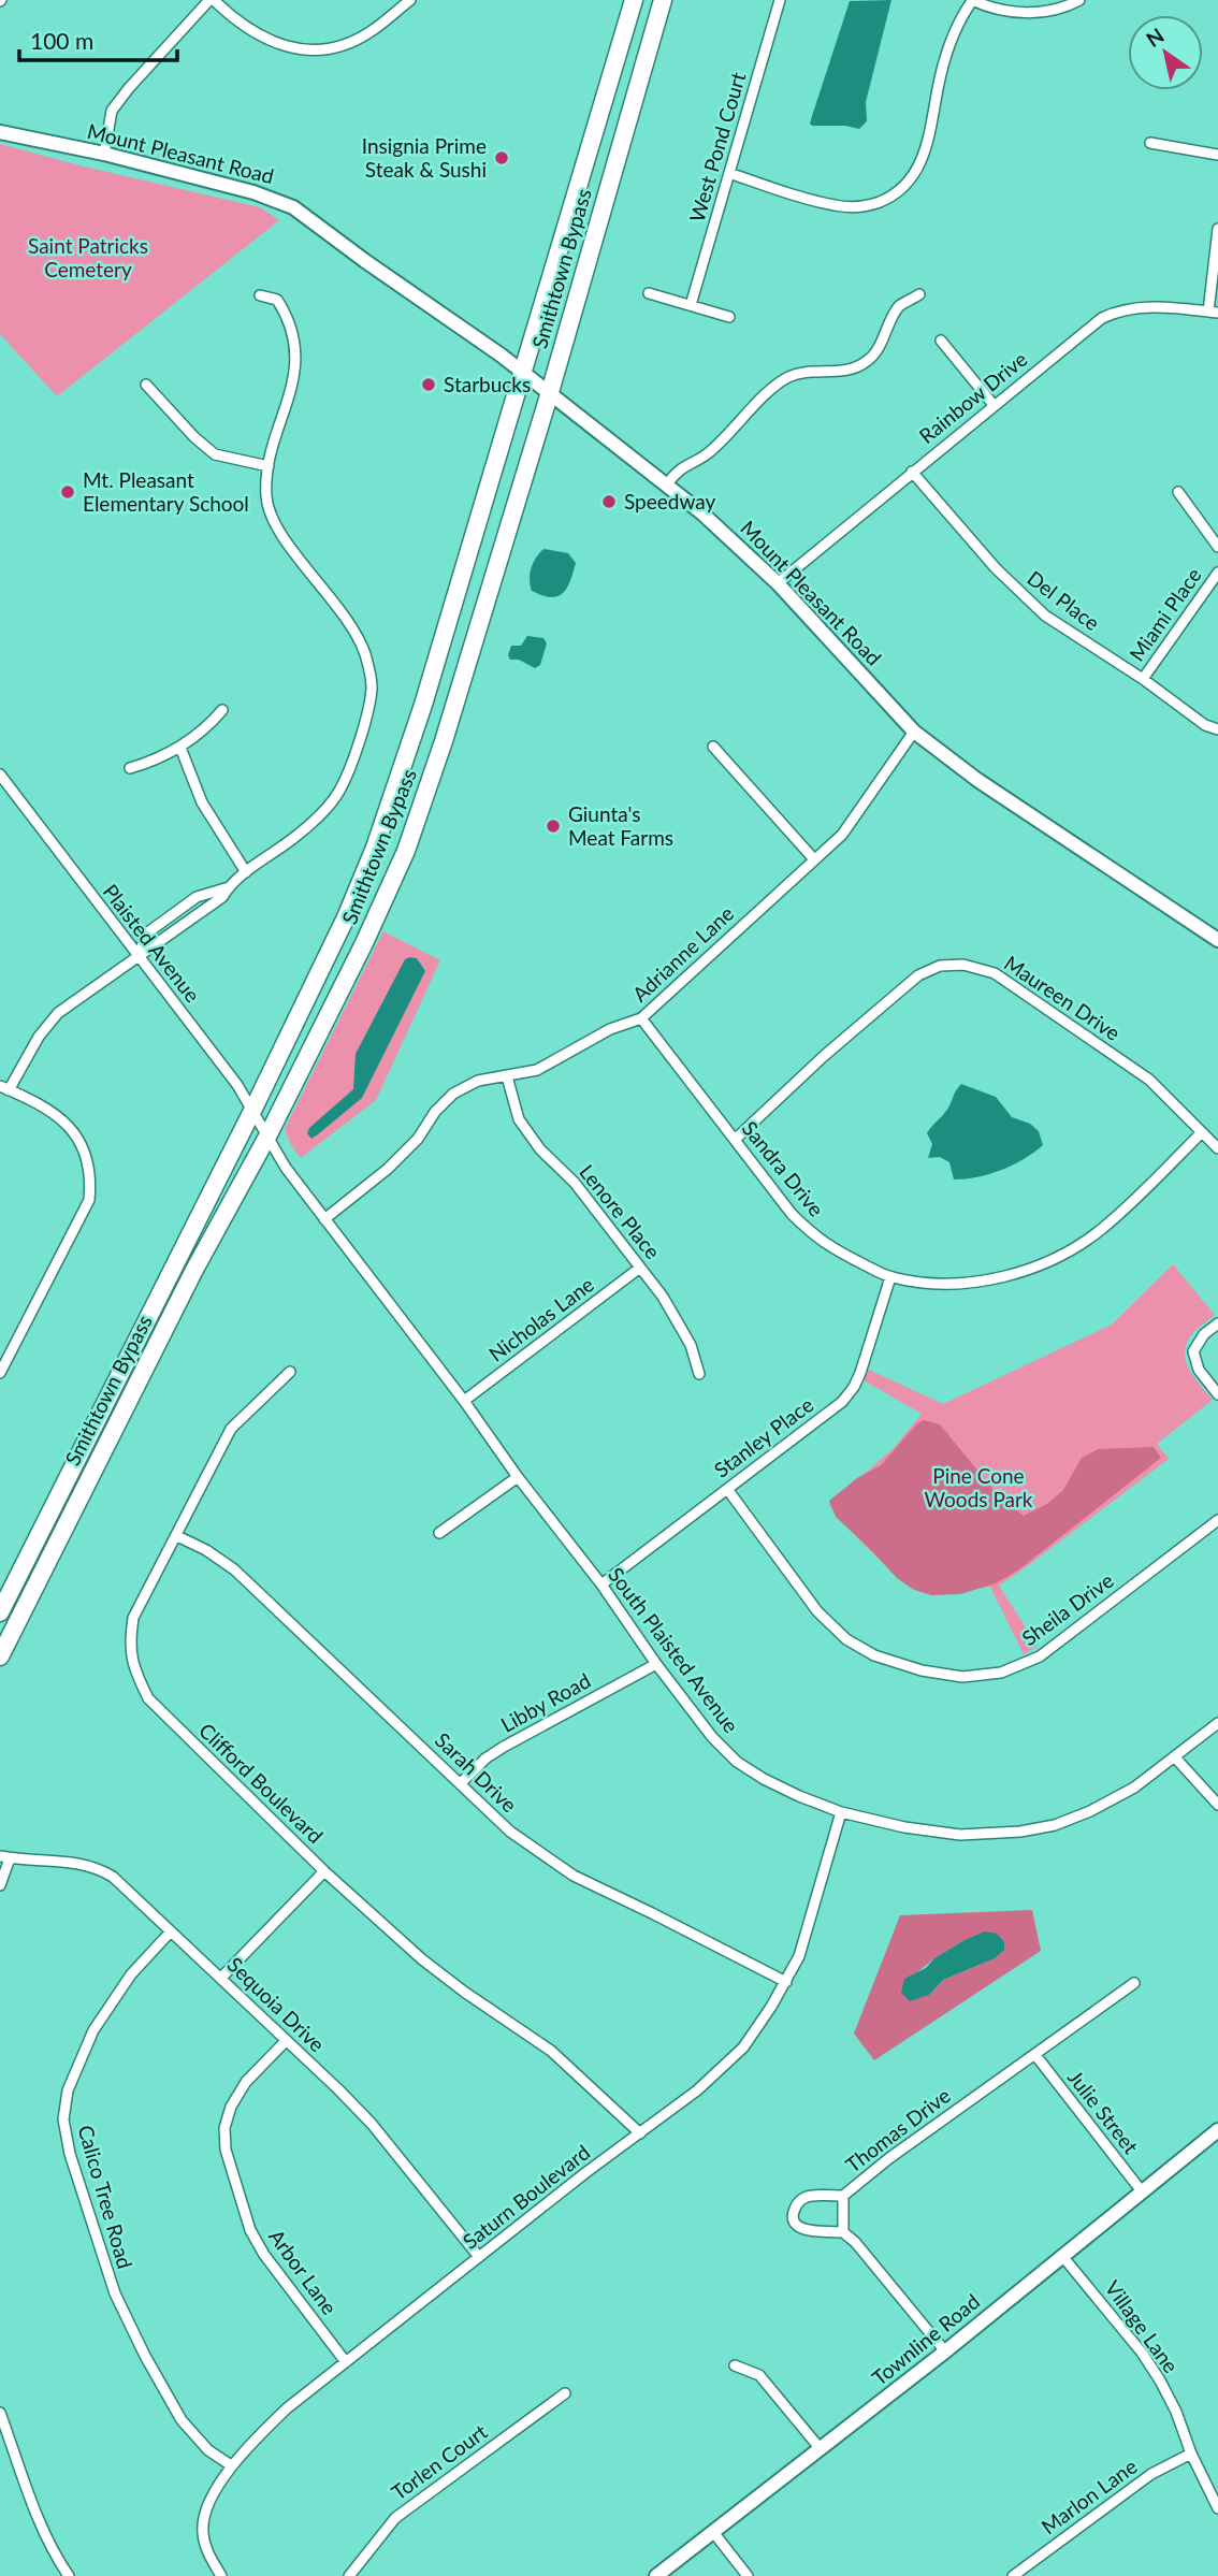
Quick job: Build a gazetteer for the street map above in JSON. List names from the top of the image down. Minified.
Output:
{"streets":{"highway":["Smithtown Bypass"],"street":["West Pond Court","Mount Pleasant Road","Rainbow Drive","Del Place","Miami Place","Plaisted Avenue","Adrianne Lane","Maureen Drive","Sandra Drive","Lenore Place","Nicholas Lane","Stanley Place","Sheila Drive","South Plaisted Avenue","Libby Road","Sarah Drive","Clifford Boulevard","Sequoia Drive","Julie Street","Thomas Drive","Calico Tree Road","Saturn Boulevard","Arbor Lane","Village Lane","Townline Road","Torlen Court","Marlon Lane"]},"crossings":[["Mount Pleasant Road","Smithtown Bypass"],["Mount Pleasant Road","Rainbow Drive"],["Mount Pleasant Road","Adrianne Lane"],["Smithtown Bypass","Plaisted Avenue"],["Smithtown Bypass","South Plaisted Avenue"],["Rainbow Drive","Del Place"],["Del Place","Miami Place"],["Plaisted Avenue","South Plaisted Avenue"],["Adrianne Lane","Sandra Drive"],["Adrianne Lane","Lenore Place"],["Adrianne Lane","South Plaisted Avenue"],["Maureen Drive","Sandra Drive"],["Sandra Drive","Stanley Place"],["Lenore Place","Nicholas Lane"],["Nicholas Lane","South Plaisted Avenue"],["Stanley Place","Sheila Drive"],["Stanley Place","South Plaisted Avenue"],["South Plaisted Avenue","Libby Road"],["South Plaisted Avenue","Saturn Boulevard"],["Libby Road","Sarah Drive"],["Sarah Drive","Clifford Boulevard"],["Sarah Drive","Saturn Boulevard"],["Clifford Boulevard","Saturn Boulevard"],["Sequoia Drive","Calico Tree Road"],["Sequoia Drive","Saturn Boulevard"],["Sequoia Drive","Arbor Lane"],["Julie Street","Thomas Drive"],["Julie Street","Townline Road"],["Calico Tree Road","Saturn Boulevard"],["Saturn Boulevard","Arbor Lane"],["Village Lane","Townline Road"],["Village Lane","Marlon Lane"]],"parks":["Saint Patricks Cemetery","Pine Cone Woods Park"],"places":["Insignia Prime Steak & Sushi","Starbucks","Mt. Pleasant Elementary School","Speedway","Giunta's Meat Farms"],"scale_bar":"100 m","north":"top left"}
